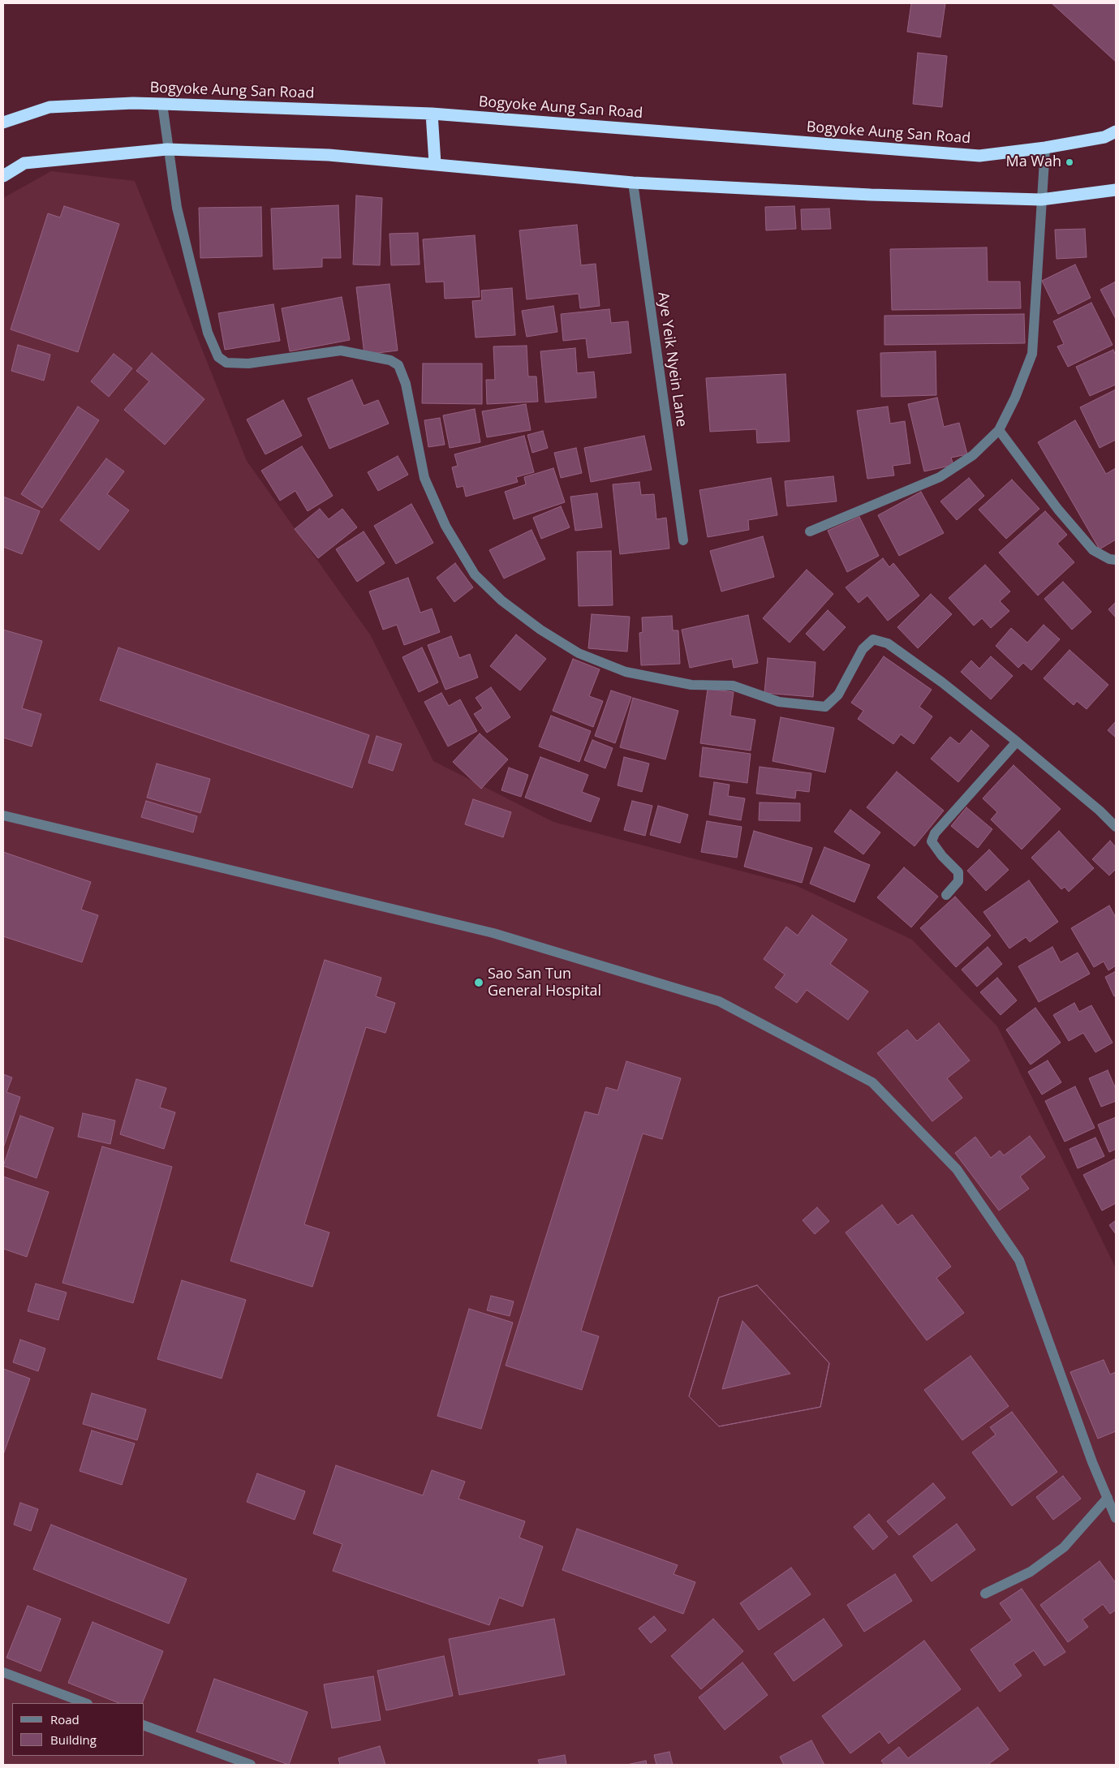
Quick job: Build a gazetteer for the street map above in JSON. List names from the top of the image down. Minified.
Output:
{"streets":{"highway":["Bogyoke Aung San Road"],"street":["Aye Yeik Nyein Lane"]},"places":["Ma Wah","Sao San Tun General Hospital"],"legend":["Road","Building"]}
